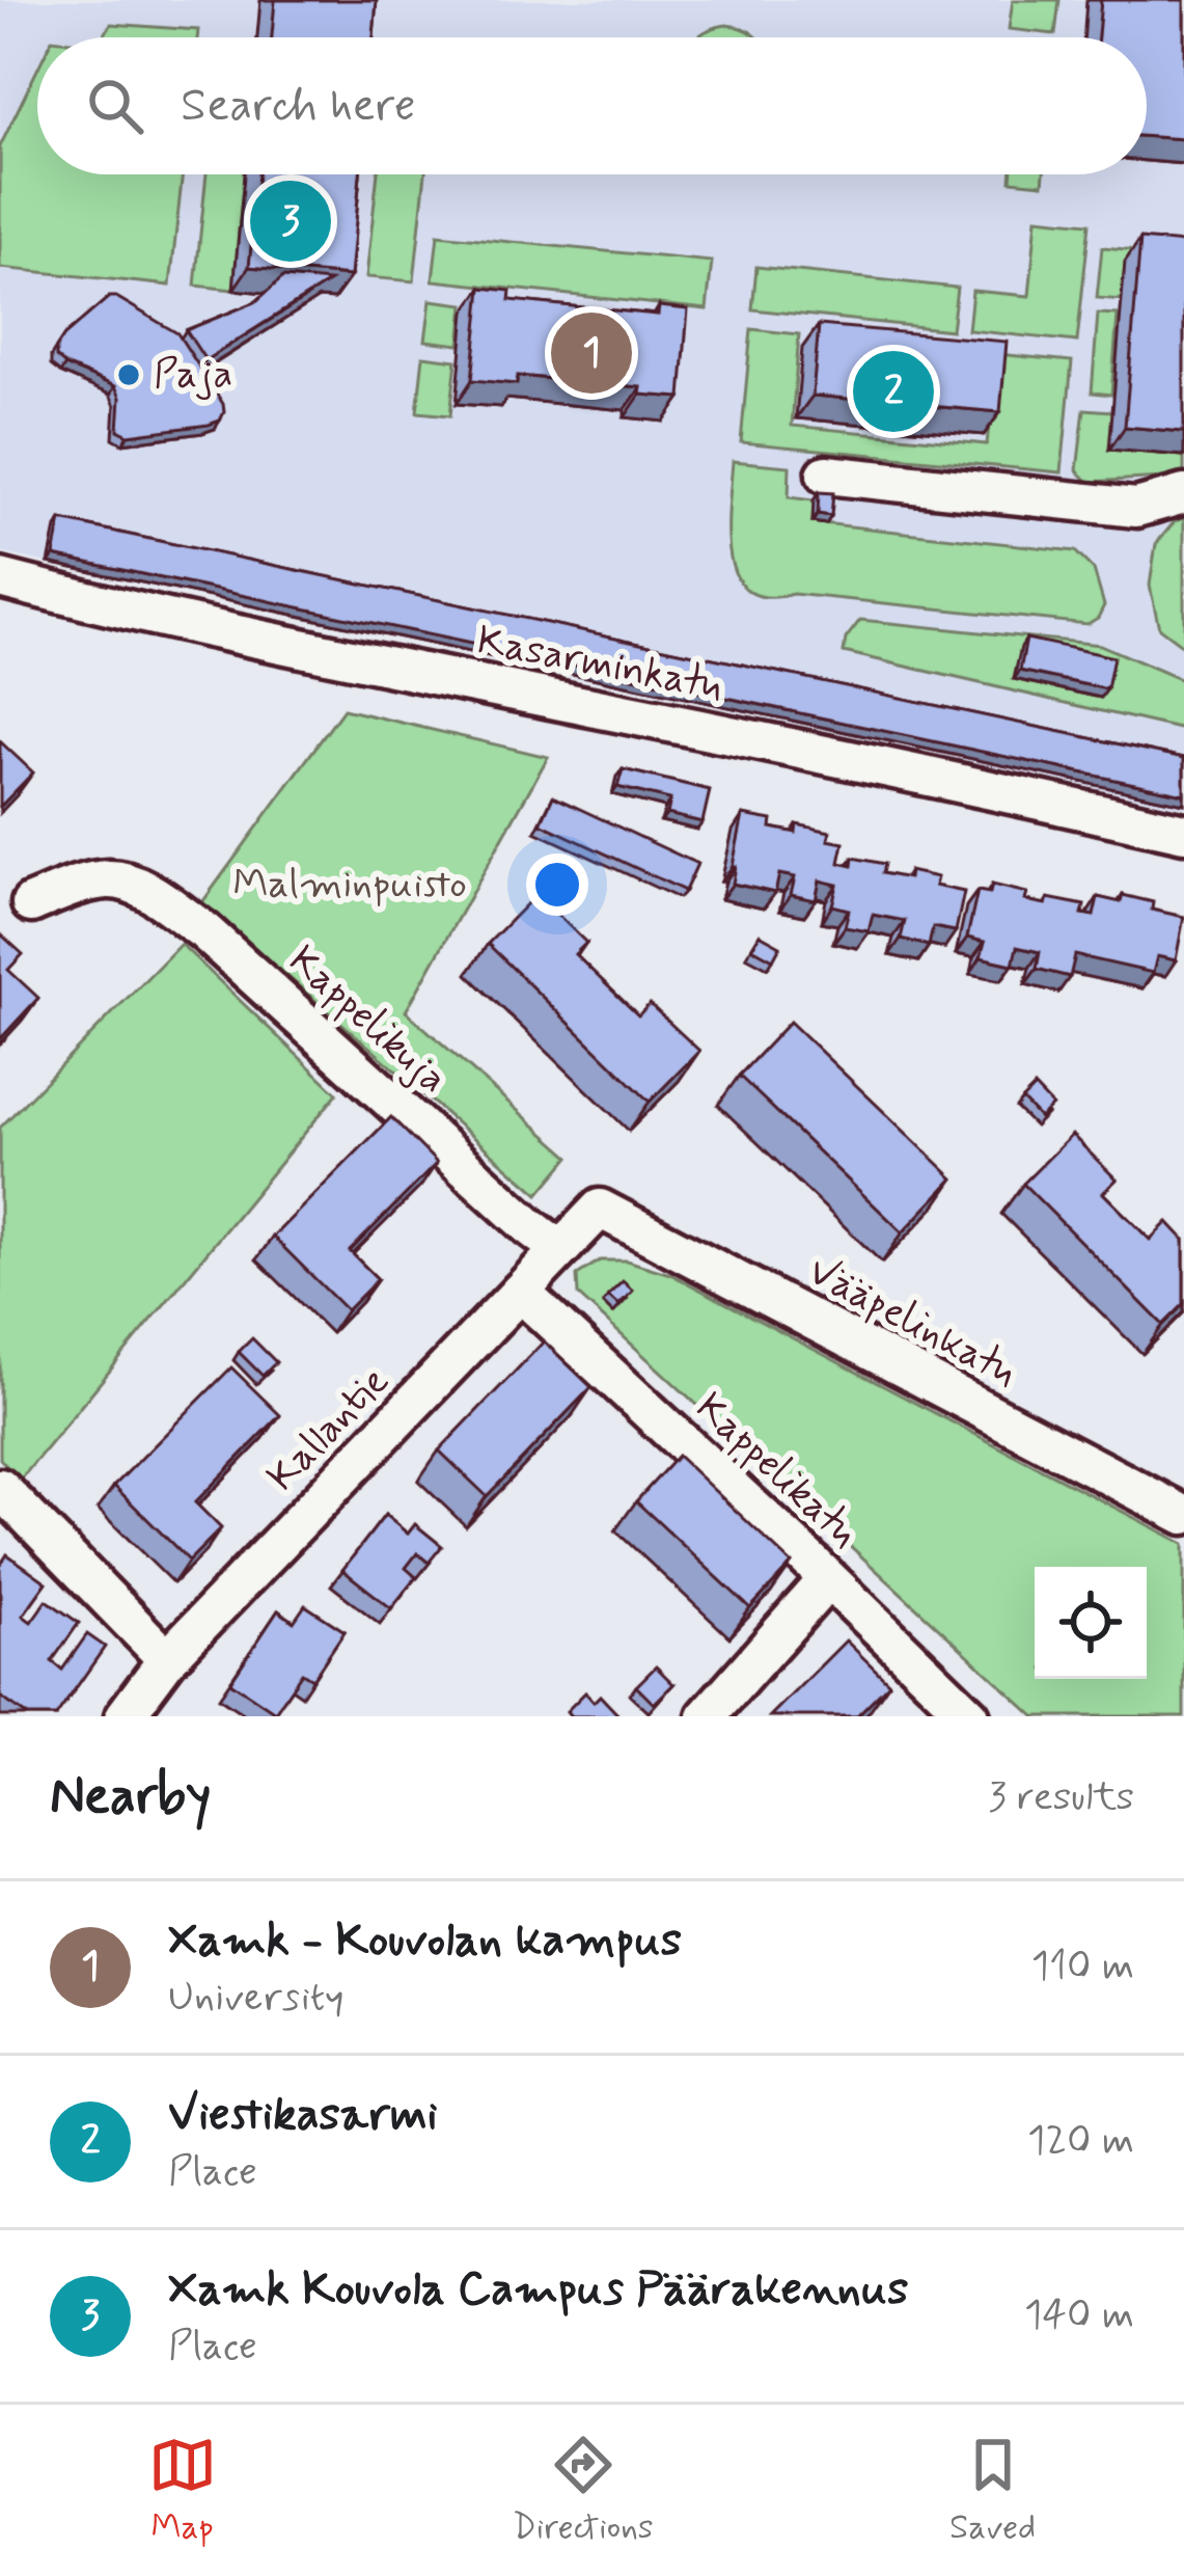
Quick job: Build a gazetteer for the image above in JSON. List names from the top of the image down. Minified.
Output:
{"streets":{"street":["Kasarminkatu","Kappelikuja","Vääpelinkatu","Kallantie","Kappelikatu"]},"crossings":[["Kappelikuja","Kallantie"],["Vääpelinkatu","Kallantie"],["Kallantie","Kappelikatu"]],"parks":["Malminpuisto"],"places":["Paja"],"page":{"search":"Search here","pins":["3","1","2"],"heading":["Nearby","3 results"],"list":[{"mark":"1","name":"Xamk - Kouvolan kampus","note":"University","value":"110 m"},{"mark":"2","name":"Viestikasarmi","note":"Place","value":"120 m"},{"mark":"3","name":"Xamk Kouvola Campus Päärakennus","note":"Place","value":"140 m"}],"nav":["Map","Directions","Saved"]}}
